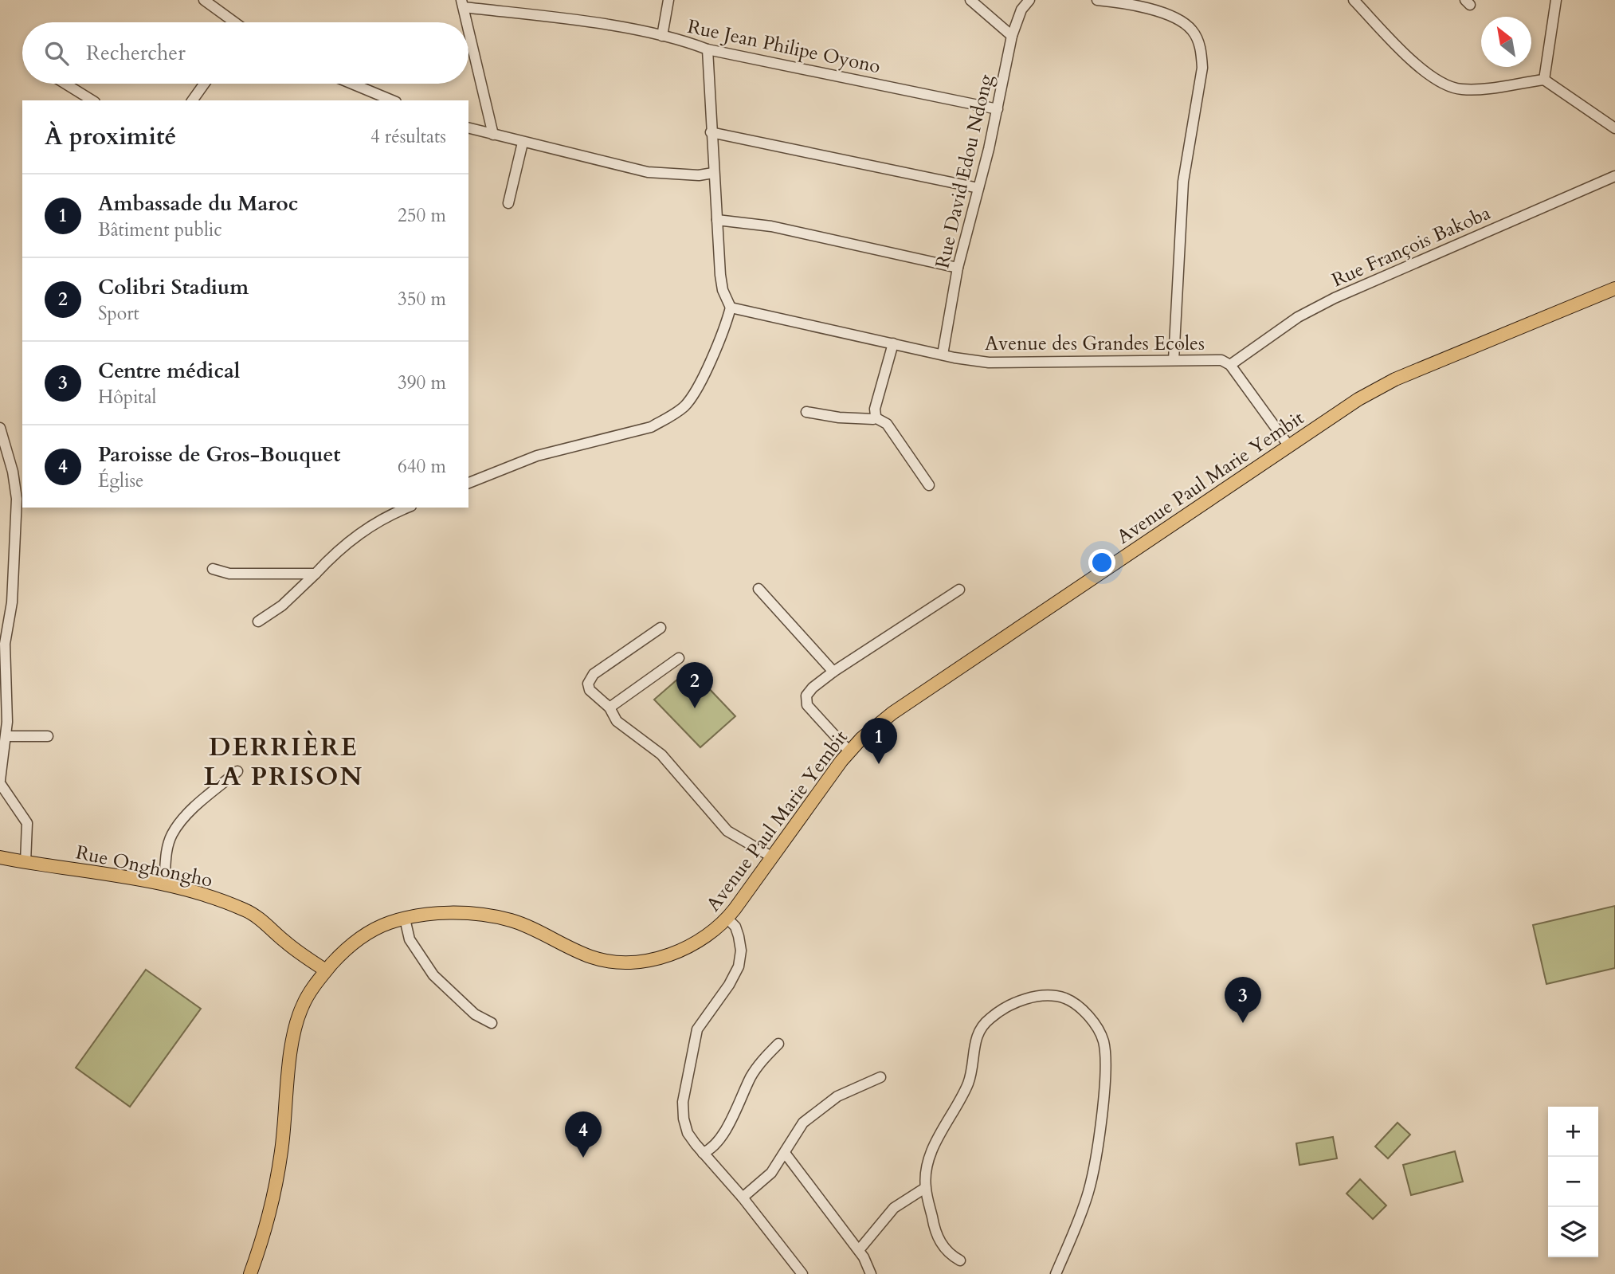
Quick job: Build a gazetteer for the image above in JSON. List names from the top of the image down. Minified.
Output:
{"streets":{"main road":["Avenue Paul Marie Yembit","Rue Onghongho"],"street":["Rue Jean Philipe Oyono","Rue David Edou Ndong","Rue François Bakoba","Avenue des Grandes Ecoles"]},"crossings":[["Rue Jean Philipe Oyono","Rue David Edou Ndong"],["Rue David Edou Ndong","Avenue des Grandes Ecoles"],["Rue François Bakoba","Avenue des Grandes Ecoles"],["Avenue des Grandes Ecoles","Avenue Paul Marie Yembit"],["Avenue Paul Marie Yembit","Rue Onghongho"]],"districts":["DERRIÈRE LA PRISON"],"north":"top left","page":{"search":"Rechercher","heading":["À proximité","4 résultats"],"list":[{"mark":"1","name":"Ambassade du Maroc","note":"Bâtiment public","value":"250 m"},{"mark":"2","name":"Colibri Stadium","note":"Sport","value":"350 m"},{"mark":"3","name":"Centre médical","note":"Hôpital","value":"390 m"},{"mark":"4","name":"Paroisse de Gros-Bouquet","note":"Église","value":"640 m"}],"pins":["2","1","3","4"],"map_buttons":["+","−"]}}
